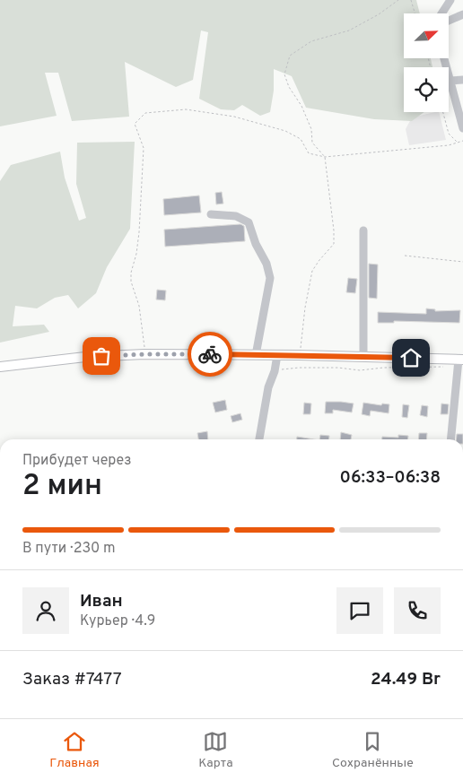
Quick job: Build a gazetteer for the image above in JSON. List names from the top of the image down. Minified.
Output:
{"north":"top right","page":{"heading":["2 мин","Прибудет через","06:33–06:38"],"panel":["Иван","Курьер · 4.9","Заказ #7477","24.49 Br"],"bar":"В пути · 230 m","tabs":["Главная","Карта","Сохранённые"]}}
